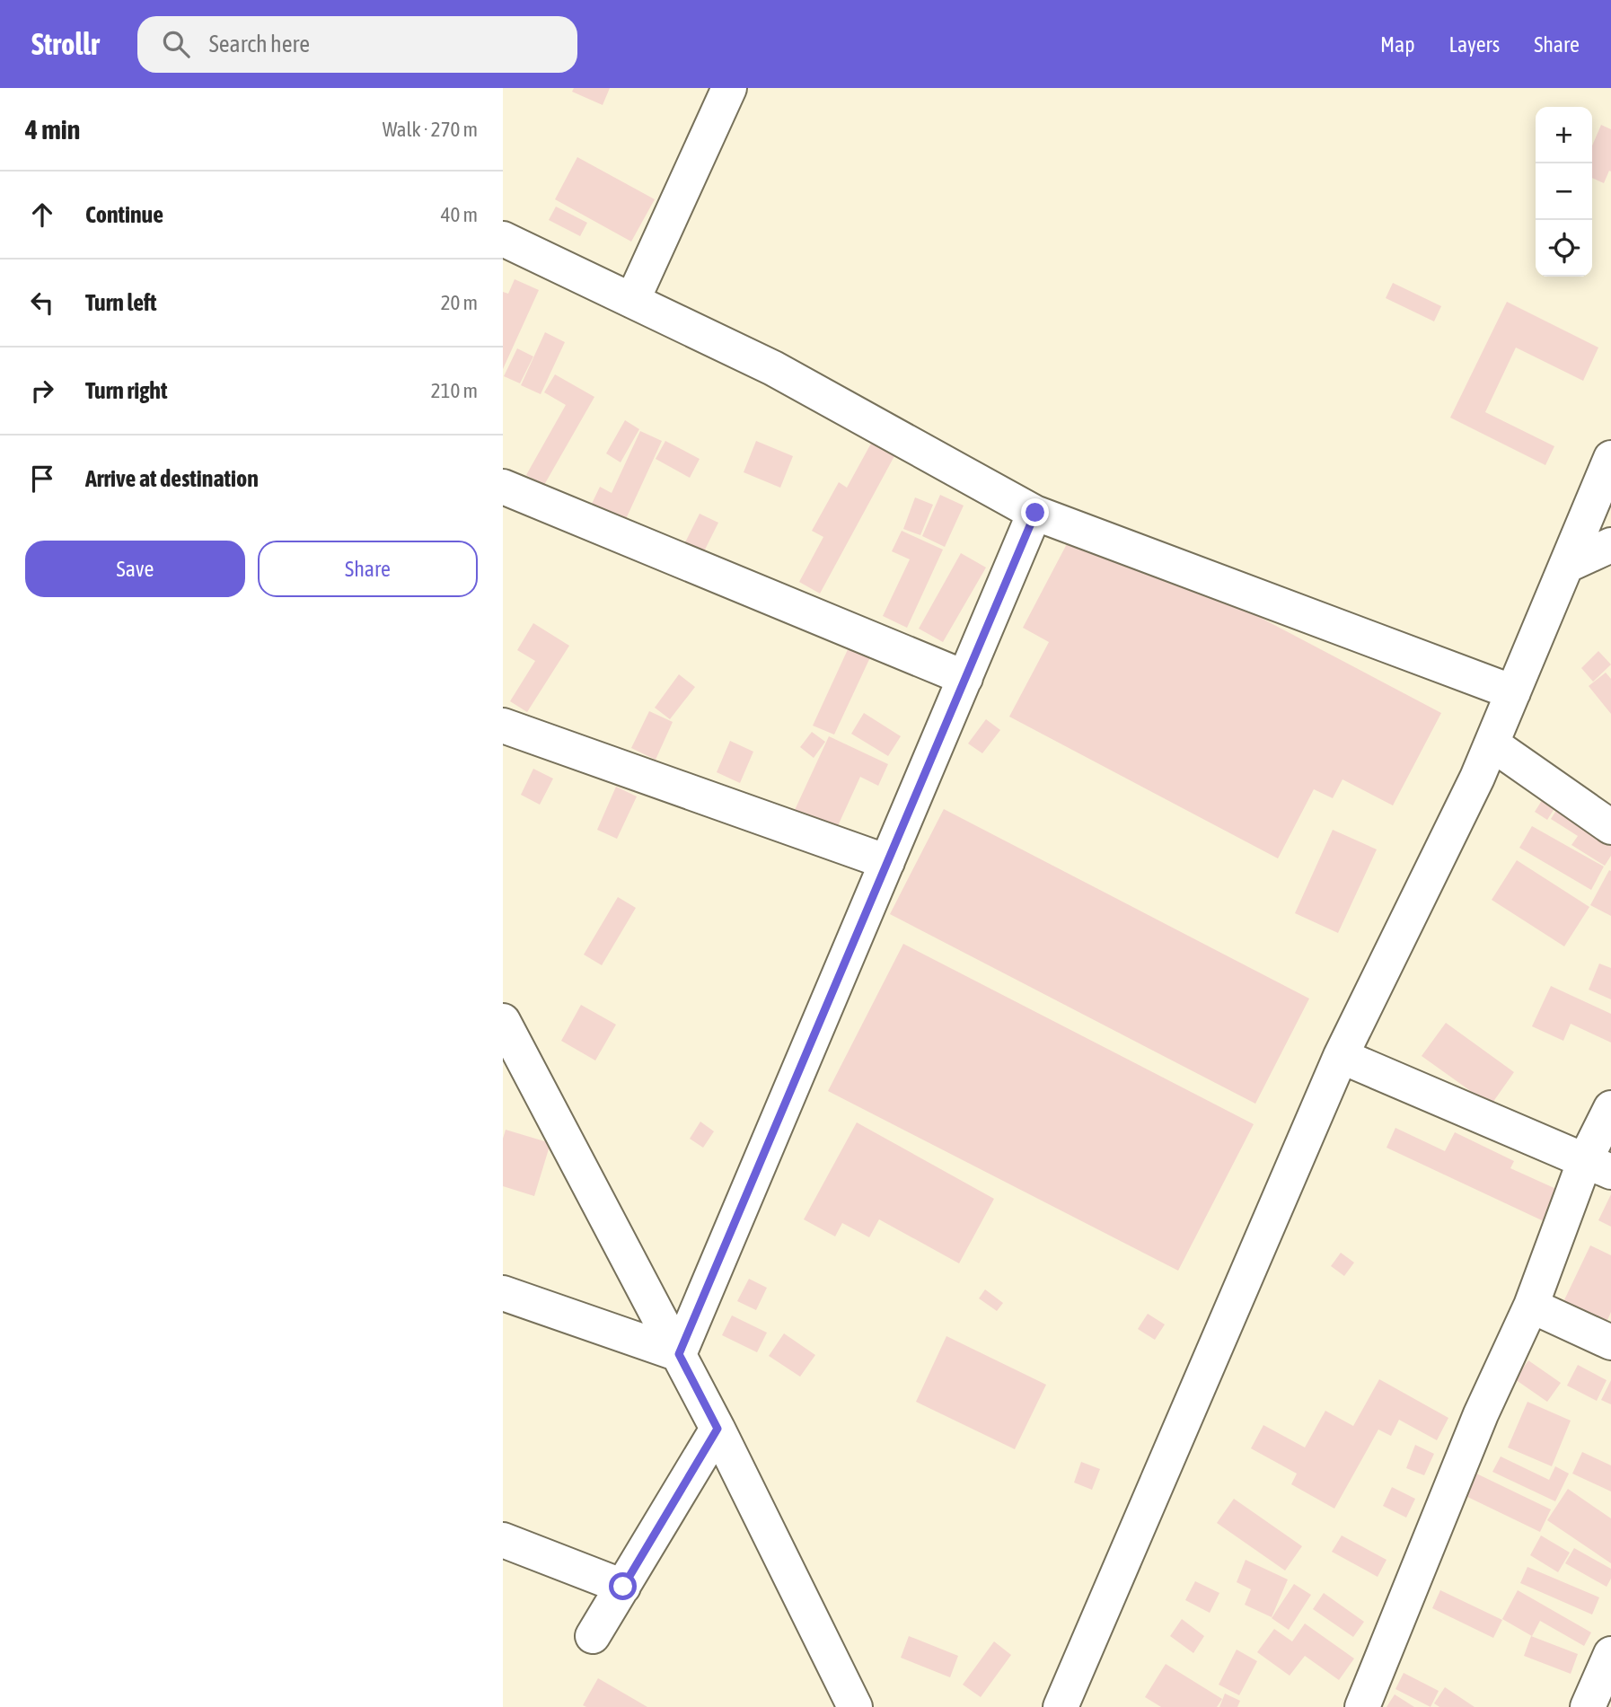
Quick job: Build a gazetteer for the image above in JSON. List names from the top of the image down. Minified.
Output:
{"page":{"header":"Strollr","search":"Search here","nav":["Map","Layers","Share"],"heading":["4 min","Walk · 270 m"],"map_buttons":["+","−"],"list":[["Continue","40 m"],["Turn left","20 m"],["Turn right","210 m"],"Arrive at destination"],"buttons":["Save","Share"]}}
